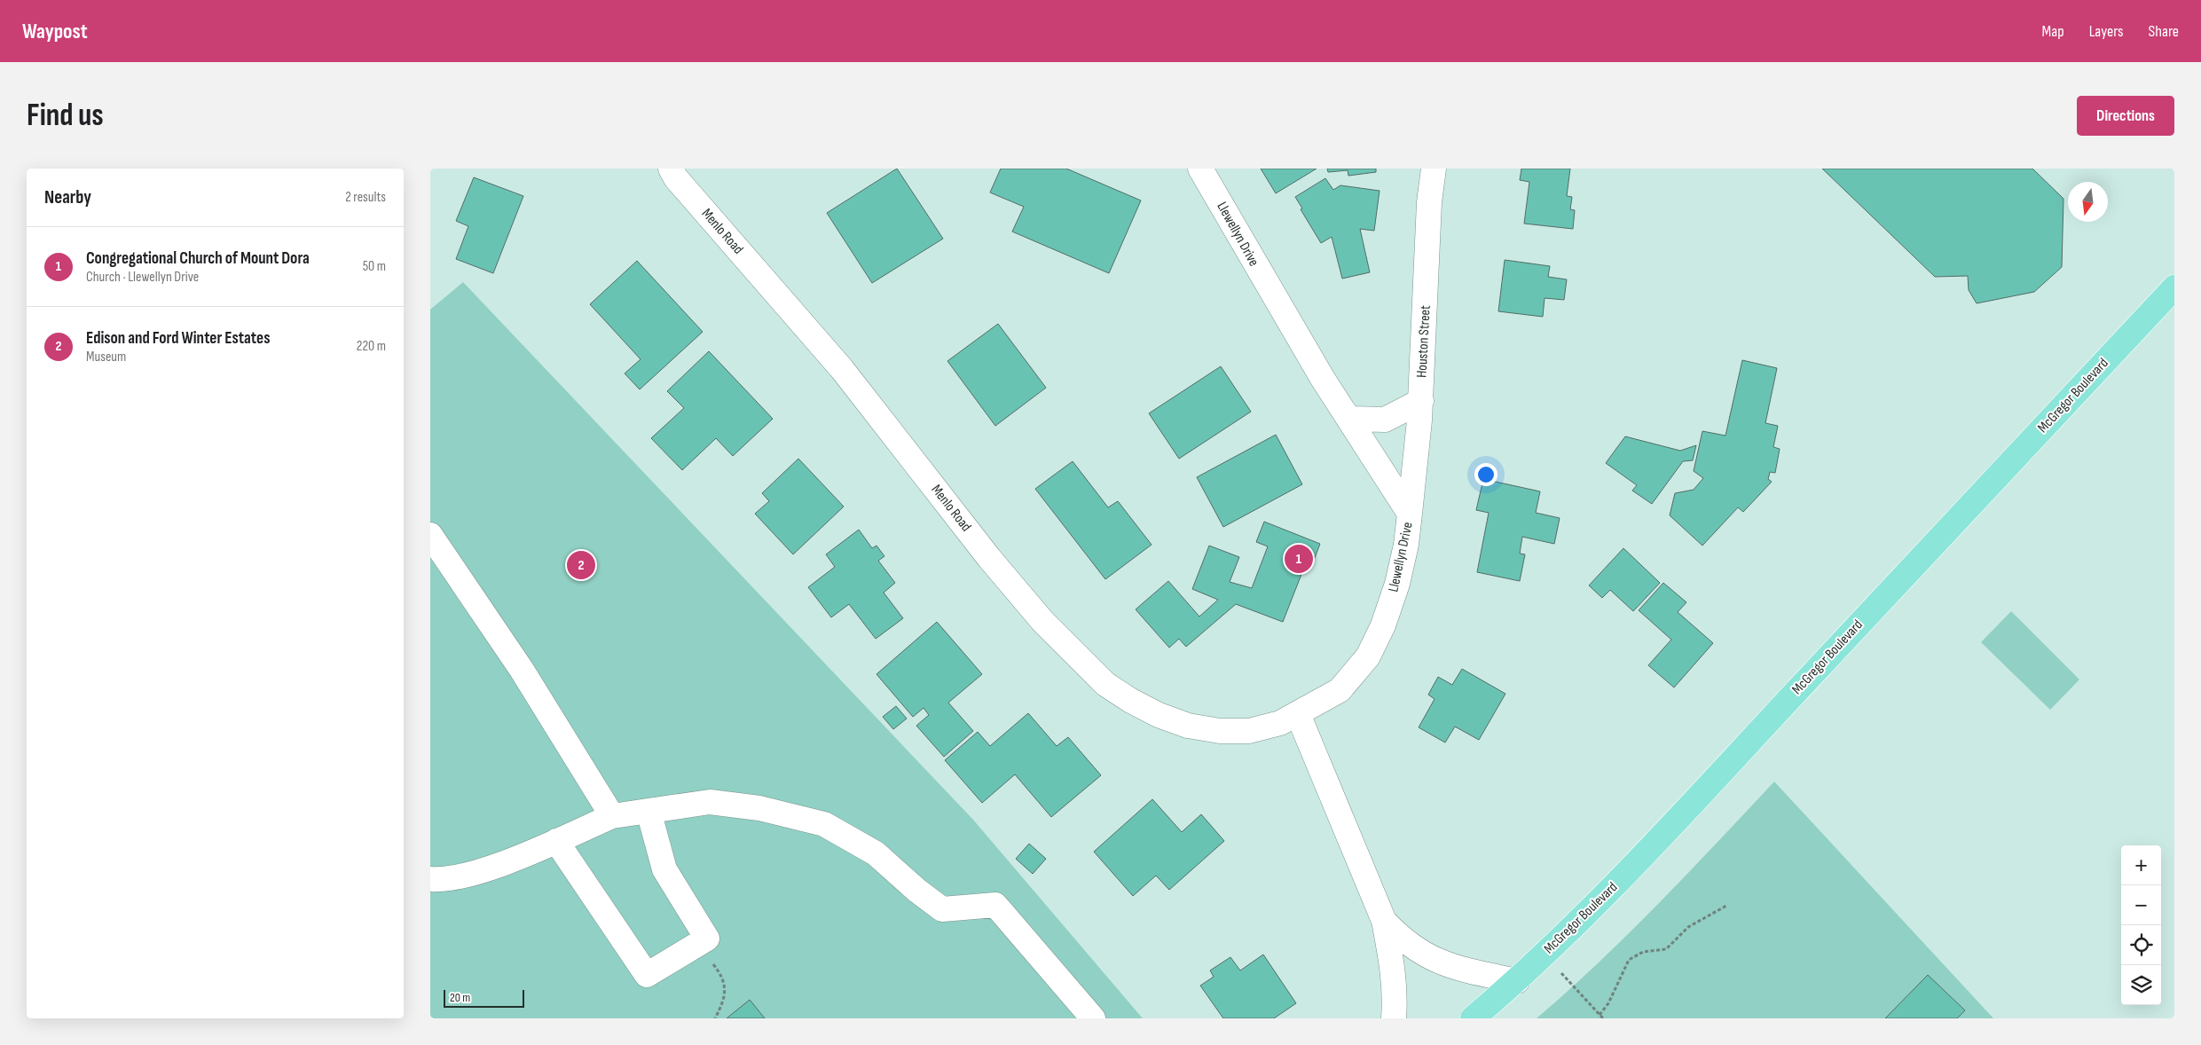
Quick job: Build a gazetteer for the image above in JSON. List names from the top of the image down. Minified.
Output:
{"streets":{"main road":["McGregor Boulevard"],"street":["Menlo Road","Llewellyn Drive","Houston Street"]},"crossings":[["Menlo Road","Llewellyn Drive"],["Llewellyn Drive","Houston Street"]],"scale_bar":"20 m","north":"bottom","page":{"header":"Waypost","nav":["Map","Layers","Share"],"buttons":"Directions","title":"Find us","heading":["Nearby","2 results"],"list":[{"mark":"1","name":"Congregational Church of Mount Dora","note":"Church · Llewellyn Drive","value":"50 m"},{"mark":"2","name":"Edison and Ford Winter Estates","note":"Museum","value":"220 m"}],"pins":["1","2"],"map_buttons":["+","−"],"scale":"20 m"}}
